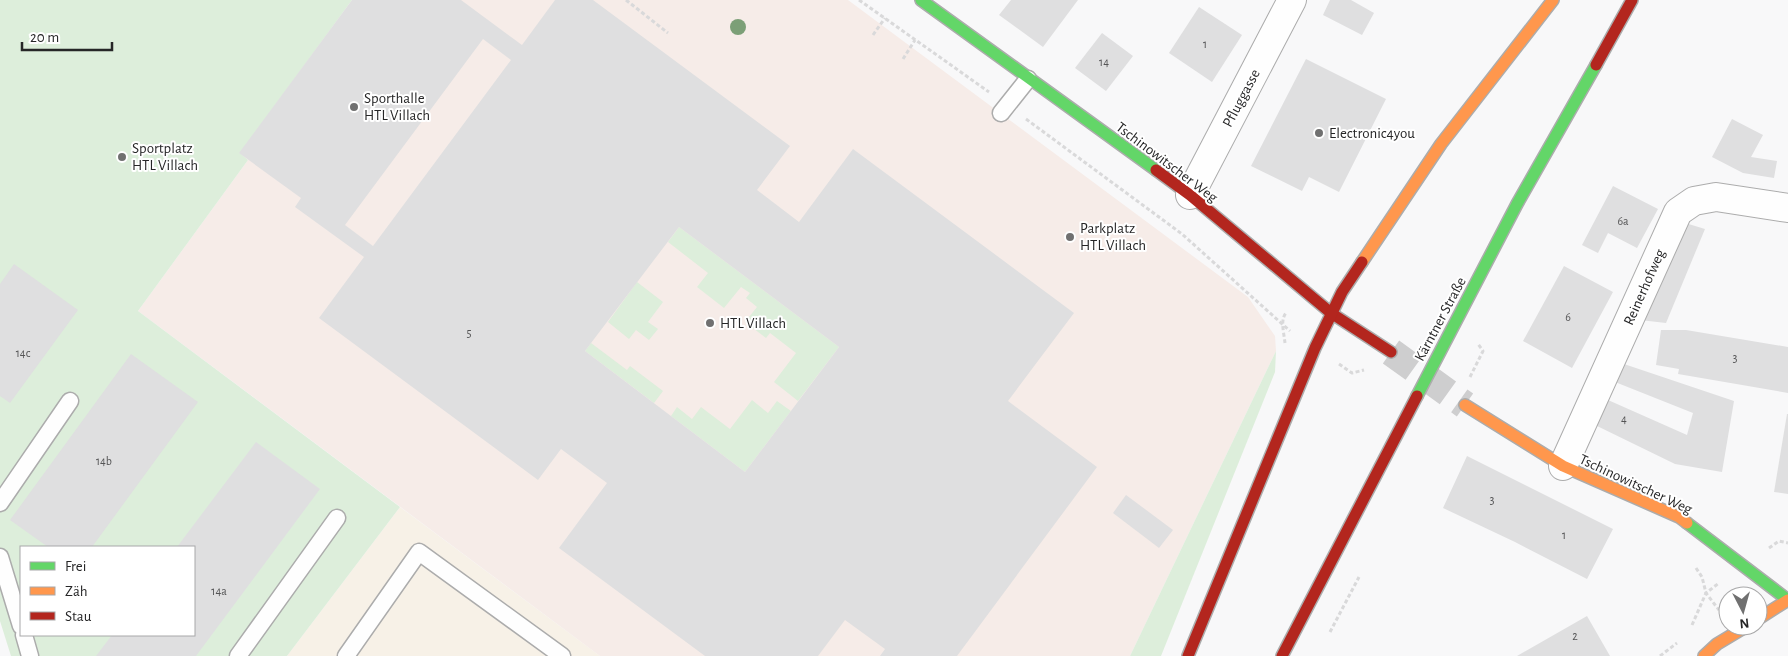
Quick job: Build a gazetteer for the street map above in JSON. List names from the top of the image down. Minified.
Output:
{"streets":{"main road":["Tschinowitscher Weg","Kärntner Straße"],"street":["Pfluggasse","Reinerhofweg"]},"crossings":[["Pfluggasse","Tschinowitscher Weg"],["Tschinowitscher Weg","Reinerhofweg"]],"places":["Sporthalle HTL Villach","Electronic4you","Sportplatz HTL Villach","Parkplatz HTL Villach","HTL Villach"],"house_numbers":["1","14","6a","6","5","14c","3","4","14b","3","1","14a","2"],"legend":["Frei","Zäh","Stau"],"scale_bar":"20 m","north":"bottom"}
